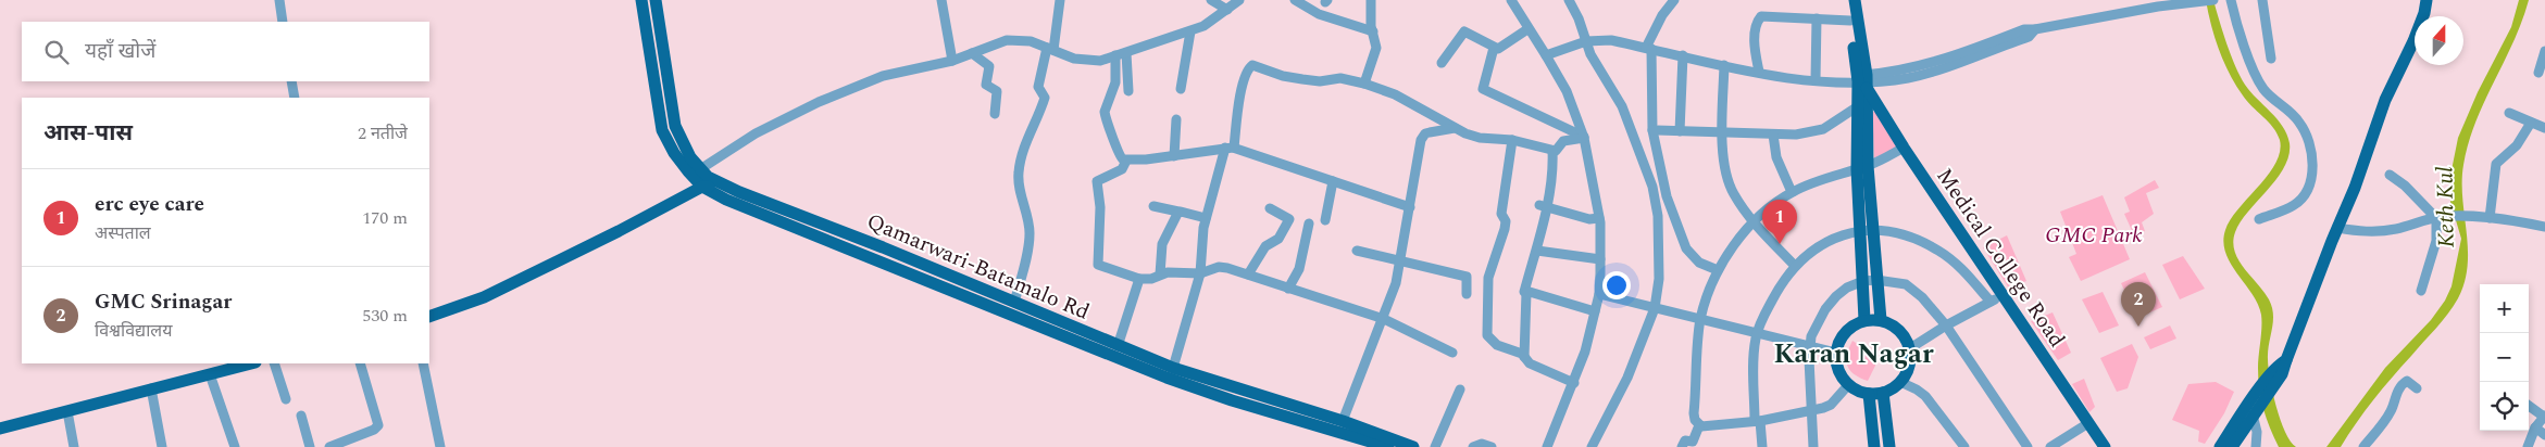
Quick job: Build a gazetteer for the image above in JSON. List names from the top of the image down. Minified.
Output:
{"streets":{"main road":["Medical College Road","Qamarwari-Batamalo Rd"]},"districts":["Karan Nagar"],"water":["Keth Kul"],"parks":["GMC Park"],"north":"top","page":{"search":"यहाँ खोजें","heading":["आस-पास","2 नतीजे"],"list":[{"mark":"1","name":"erc eye care","note":"अस्पताल","value":"170 m"},{"mark":"2","name":"GMC Srinagar","note":"विश्वविद्यालय","value":"530 m"}],"pins":["1","2"],"map_buttons":["+","−"]}}
